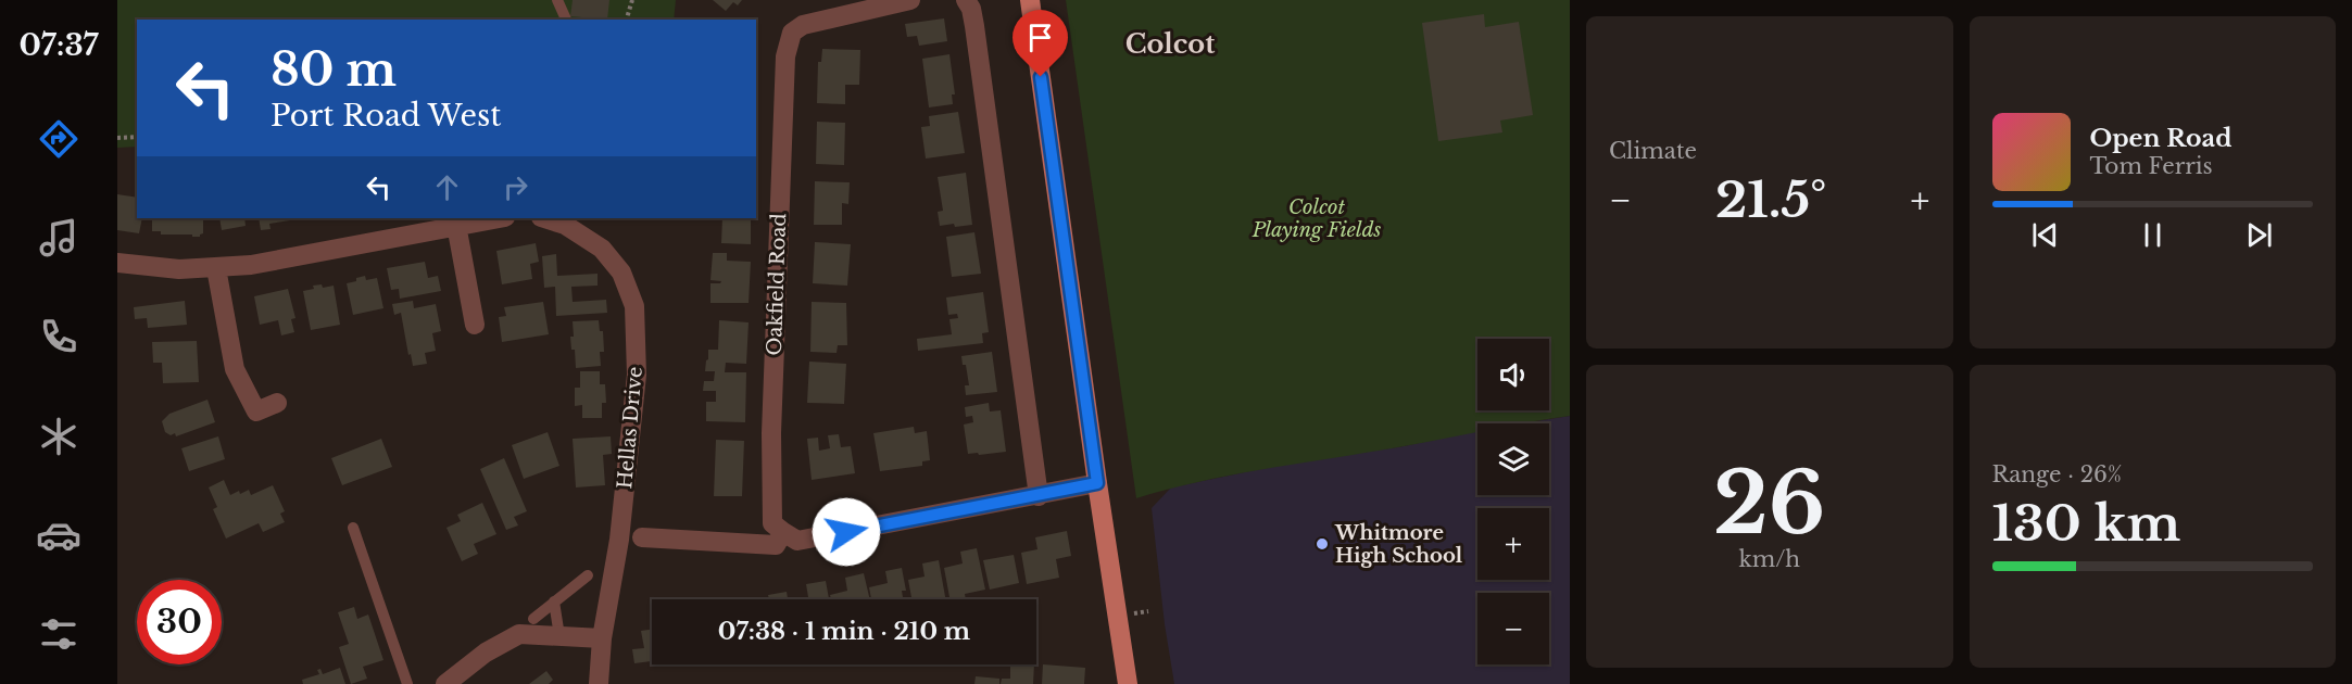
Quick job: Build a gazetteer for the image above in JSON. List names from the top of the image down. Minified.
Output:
{"streets":{"street":["Oakfield Road","Hellas Drive"]},"districts":["Colcot"],"parks":["Colcot Playing Fields"],"places":["Whitmore High School"],"page":{"tabs":"07:37","tile":["Climate",["26","km/h"],["Range · 26%","130 km"]],"turn":["80 m","Port Road West"],"song":["Open Road","Tom Ferris"],"heat":["−","21.5°","+"],"map_buttons":["+","−"],"limit":"30","trip":"07:38 · 1 min · 210 m"}}
